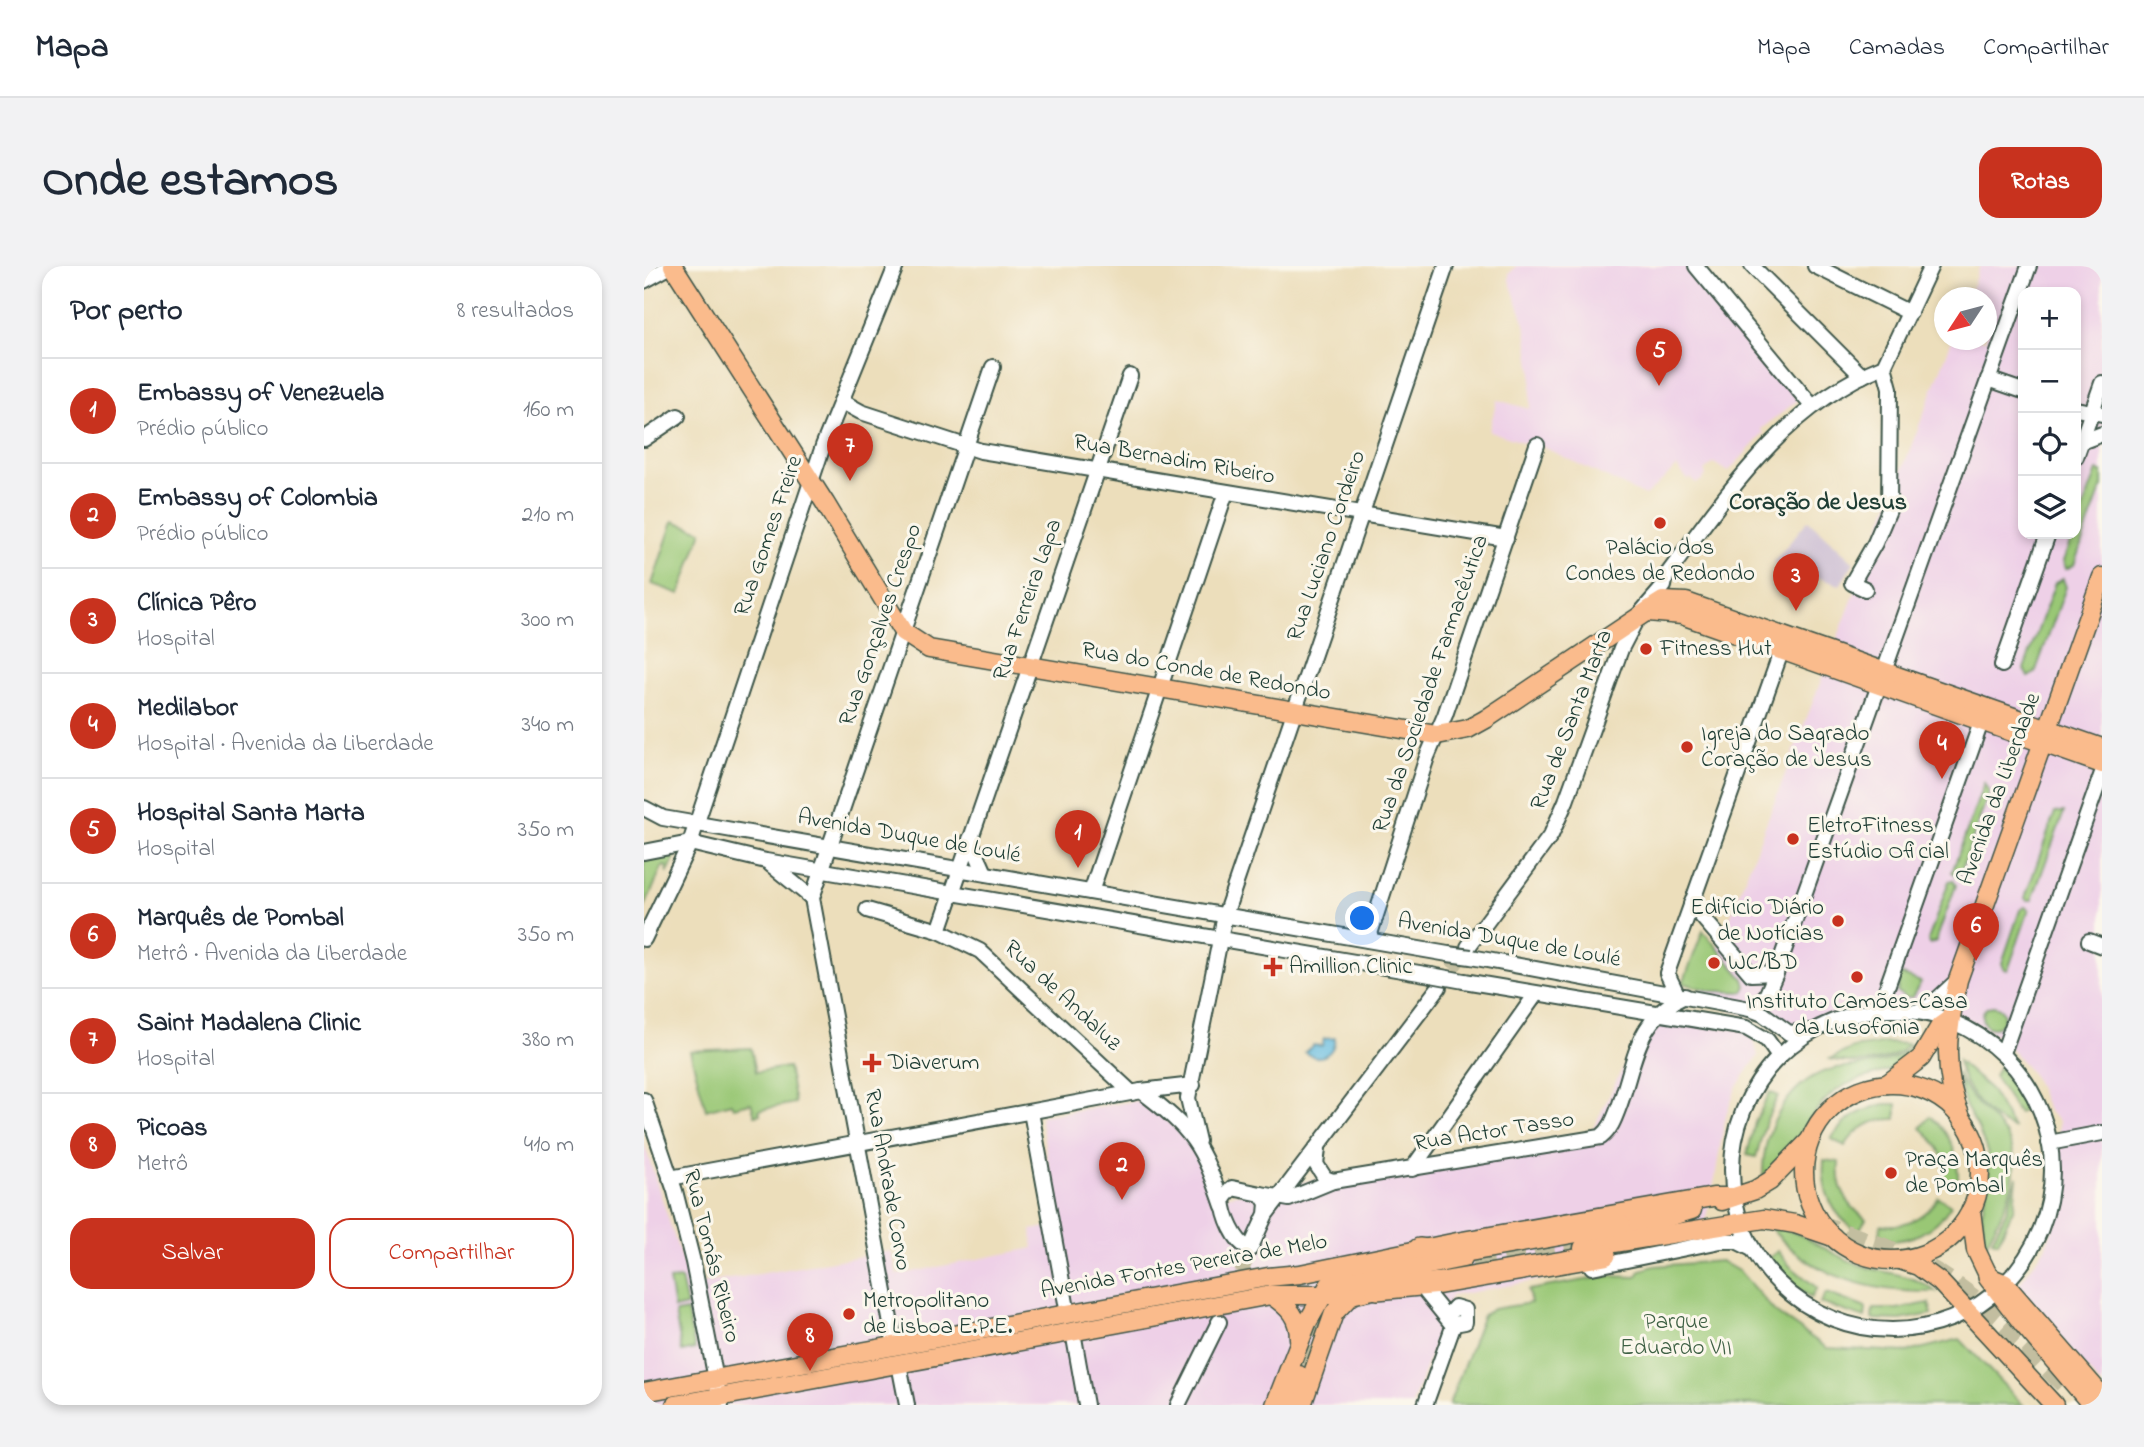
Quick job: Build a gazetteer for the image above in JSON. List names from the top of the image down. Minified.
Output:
{"streets":{"highway":["Avenida Fontes Pereira de Melo"],"main road":["Rua do Conde de Redondo","Avenida da Liberdade"],"street":["Rua Bernadim Ribeiro","Rua Gomes Freire","Rua Luciano Cordeiro","Rua Ferreira Lapa","Rua Gonçalves Crespo","Rua da Sociedade Farmacêutica","Rua de Santa Marta","Avenida Duque de Loulé","Rua de Andaluz","Rua Actor Tasso","Rua Andrade Corvo","Rua Tomás Ribeiro"]},"crossings":[["Rua Bernadim Ribeiro","Rua Gomes Freire"],["Rua Bernadim Ribeiro","Rua Luciano Cordeiro"],["Rua Bernadim Ribeiro","Rua Ferreira Lapa"],["Rua Bernadim Ribeiro","Rua Gonçalves Crespo"],["Rua Bernadim Ribeiro","Rua da Sociedade Farmacêutica"],["Rua Gomes Freire","Rua do Conde de Redondo"],["Rua Gomes Freire","Avenida Duque de Loulé"],["Rua Luciano Cordeiro","Rua do Conde de Redondo"],["Rua Luciano Cordeiro","Avenida Duque de Loulé"],["Rua Ferreira Lapa","Rua do Conde de Redondo"],["Rua Ferreira Lapa","Avenida Duque de Loulé"],["Rua Ferreira Lapa","Rua de Andaluz"],["Rua Gonçalves Crespo","Rua do Conde de Redondo"],["Rua Gonçalves Crespo","Avenida Duque de Loulé"],["Rua Gonçalves Crespo","Rua Andrade Corvo"],["Rua do Conde de Redondo","Rua da Sociedade Farmacêutica"],["Rua do Conde de Redondo","Rua de Santa Marta"],["Rua da Sociedade Farmacêutica","Avenida Duque de Loulé"],["Rua de Santa Marta","Avenida Duque de Loulé"],["Avenida da Liberdade","Avenida Fontes Pereira de Melo"],["Avenida Duque de Loulé","Rua Actor Tasso"],["Avenida Duque de Loulé","Rua Andrade Corvo"],["Rua Andrade Corvo","Avenida Fontes Pereira de Melo"],["Rua Tomás Ribeiro","Avenida Fontes Pereira de Melo"]],"districts":["Coração de Jesus"],"parks":["Parque Eduardo VII"],"places":{"other":["Palácio dos Condes de Redondo","Fitness Hut","Igreja do Sagrado Coração de Jesus","EletroFitness Estúdio Oficial","Edifício Diário de Notícias","WC/BD","Instituto Camões-Casa da Lusofonia","Praça Marquês de Pombal","Metropolitano de Lisboa E.P.E."],"health":["Amillion Clinic","Diaverum"]},"north":"bottom left","page":{"header":"Mapa","nav":["Mapa","Camadas","Compartilhar"],"title":"Onde estamos","buttons":["Rotas",["Salvar","Compartilhar"]],"heading":["Por perto","8 resultados"],"map_buttons":["+","−"],"pins":["5","7","3","4","1","6","2","8"],"list":[{"mark":"1","name":"Embassy of Venezuela","note":"Prédio público","value":"160 m"},{"mark":"2","name":"Embassy of Colombia","note":"Prédio público","value":"210 m"},{"mark":"3","name":"Clínica Pêro","note":"Hospital","value":"300 m"},{"mark":"4","name":"Medilabor","note":"Hospital · Avenida da Liberdade","value":"340 m"},{"mark":"5","name":"Hospital Santa Marta","note":"Hospital","value":"350 m"},{"mark":"6","name":"Marquês de Pombal","note":"Metrô · Avenida da Liberdade","value":"350 m"},{"mark":"7","name":"Saint Madalena Clinic","note":"Hospital","value":"380 m"},{"mark":"8","name":"Picoas","note":"Metrô","value":"410 m"}]}}
